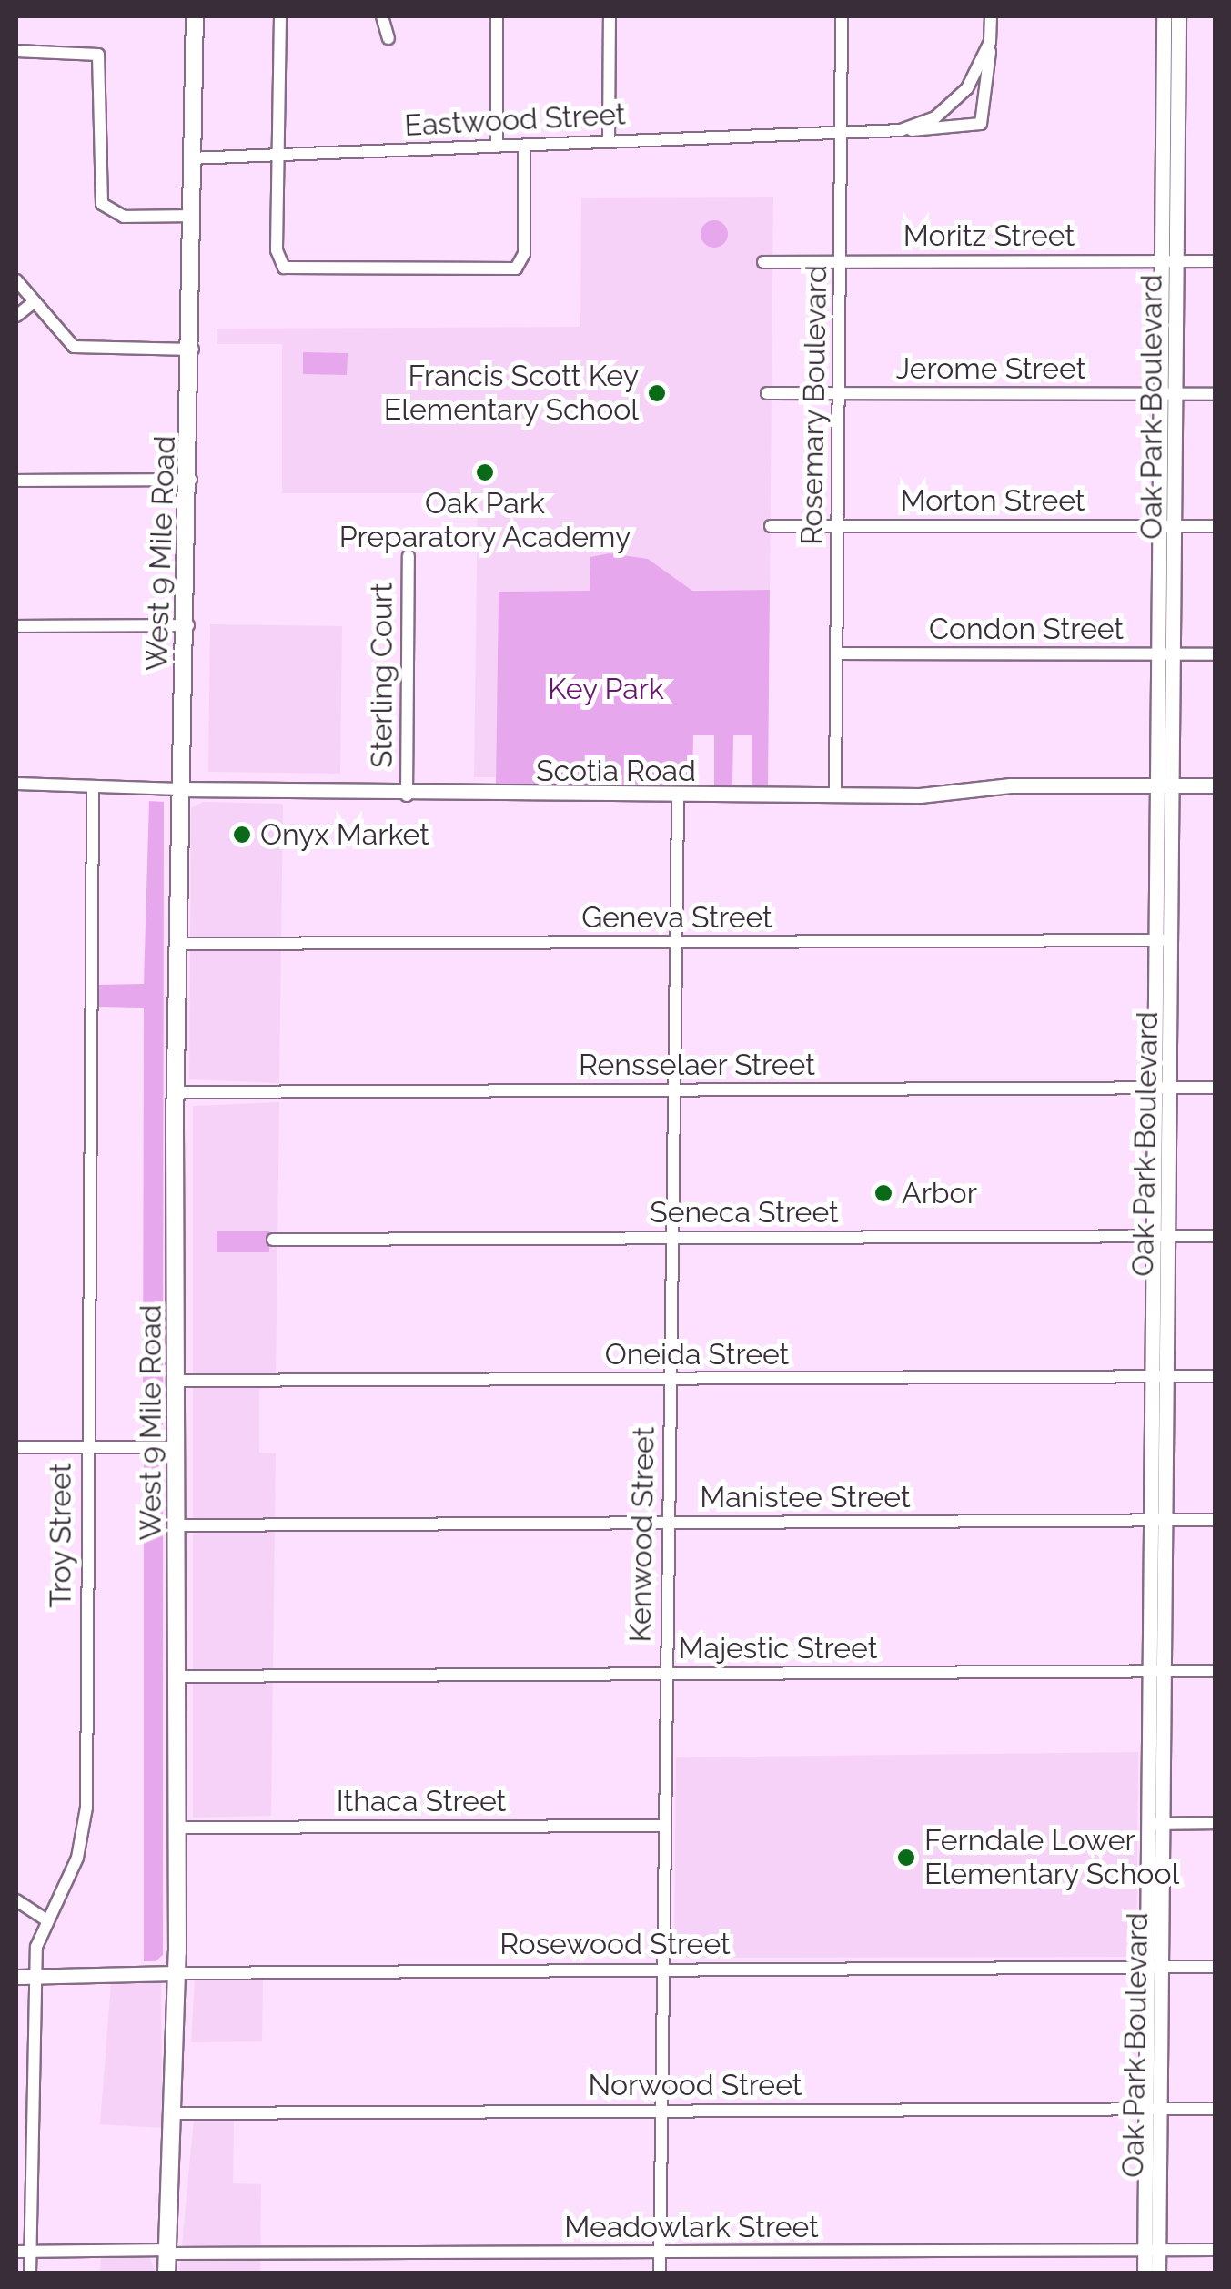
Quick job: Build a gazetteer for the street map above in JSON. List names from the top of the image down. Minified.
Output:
{"streets":{"main road":["West 9 Mile Road"],"street":["Eastwood Street","Moritz Street","Jerome Street","Rosemary Boulevard","Oak Park Boulevard","Morton Street","Condon Street","Sterling Court","Scotia Road","Geneva Street","Rensselaer Street","Seneca Street","Oneida Street","Manistee Street","Kenwood Street","Troy Street","Majestic Street","Ithaca Street","Rosewood Street","Norwood Street","Meadowlark Street"]},"crossings":[["Eastwood Street","Rosemary Boulevard"],["Eastwood Street","West 9 Mile Road"],["Moritz Street","Rosemary Boulevard"],["Moritz Street","Oak Park Boulevard"],["Jerome Street","Rosemary Boulevard"],["Jerome Street","Oak Park Boulevard"],["Rosemary Boulevard","Morton Street"],["Rosemary Boulevard","Condon Street"],["Rosemary Boulevard","Scotia Road"],["Oak Park Boulevard","Morton Street"],["Oak Park Boulevard","Condon Street"],["Oak Park Boulevard","Scotia Road"],["Oak Park Boulevard","Geneva Street"],["Oak Park Boulevard","Rensselaer Street"],["Oak Park Boulevard","Seneca Street"],["Oak Park Boulevard","Oneida Street"],["Oak Park Boulevard","Manistee Street"],["Oak Park Boulevard","Majestic Street"],["Oak Park Boulevard","Rosewood Street"],["Oak Park Boulevard","Norwood Street"],["Oak Park Boulevard","Meadowlark Street"],["West 9 Mile Road","Scotia Road"],["West 9 Mile Road","Geneva Street"],["West 9 Mile Road","Rensselaer Street"],["West 9 Mile Road","Oneida Street"],["West 9 Mile Road","Manistee Street"],["West 9 Mile Road","Majestic Street"],["West 9 Mile Road","Ithaca Street"],["West 9 Mile Road","Rosewood Street"],["West 9 Mile Road","Norwood Street"],["West 9 Mile Road","Meadowlark Street"],["Sterling Court","Scotia Road"],["Scotia Road","Kenwood Street"],["Scotia Road","Troy Street"],["Geneva Street","Kenwood Street"],["Rensselaer Street","Kenwood Street"],["Seneca Street","Kenwood Street"],["Oneida Street","Kenwood Street"],["Manistee Street","Kenwood Street"],["Kenwood Street","Majestic Street"],["Kenwood Street","Ithaca Street"],["Kenwood Street","Rosewood Street"],["Kenwood Street","Norwood Street"],["Kenwood Street","Meadowlark Street"],["Troy Street","Rosewood Street"],["Troy Street","Meadowlark Street"]],"parks":["Key Park"],"places":["Francis Scott Key Elementary School","Oak Park Preparatory Academy","Onyx Market","Arbor","Ferndale Lower Elementary School"]}
